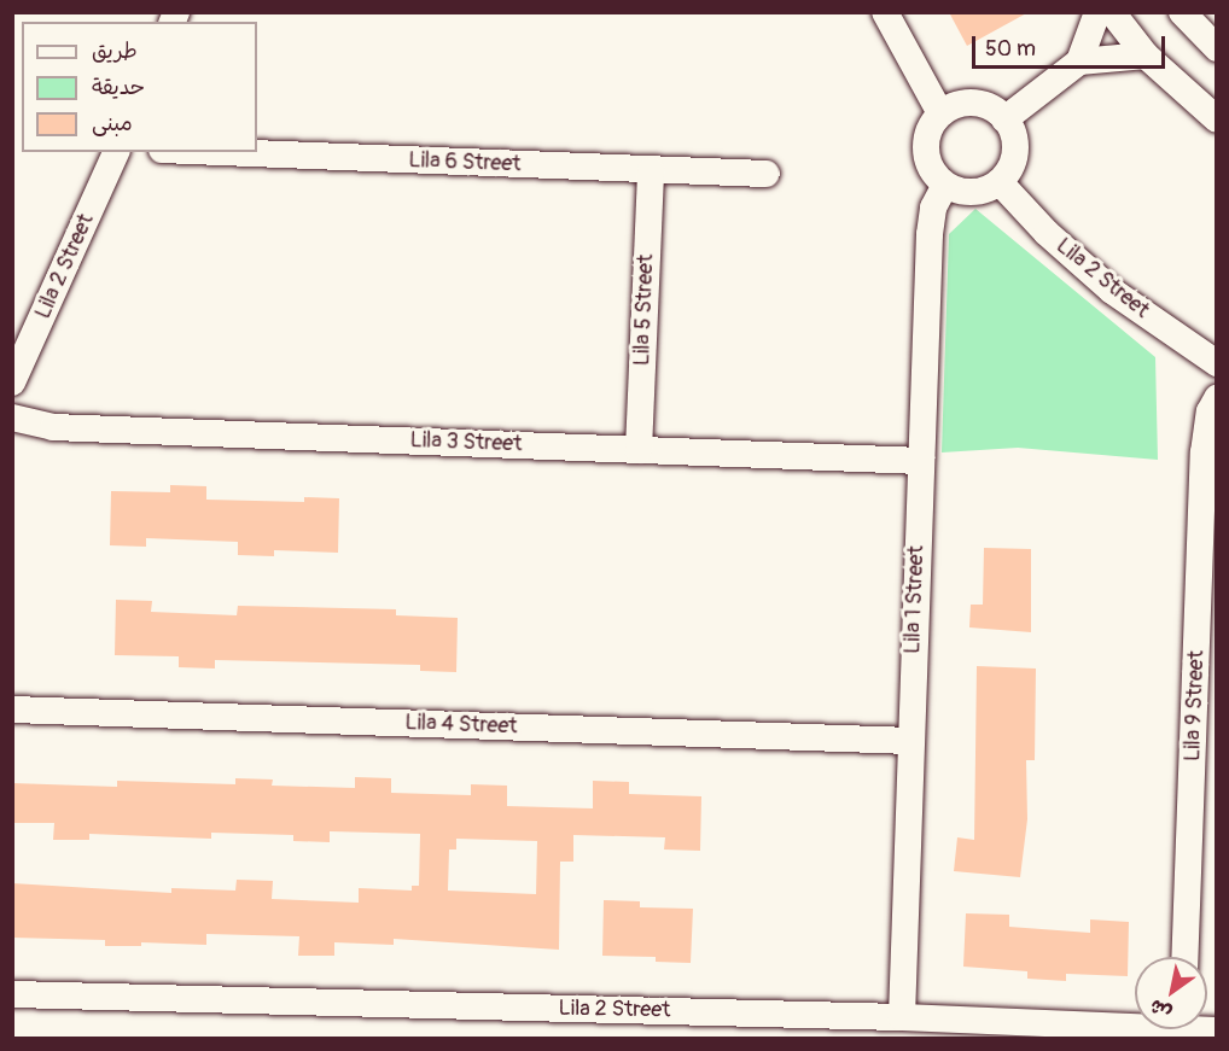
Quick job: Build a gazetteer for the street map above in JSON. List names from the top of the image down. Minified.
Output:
{"streets":{"street":["Lila 6 Street","Lila 2 Street","Lila 5 Street","Lila 3 Street","Lila 1 Street","Lila 9 Street","Lila 4 Street"]},"crossings":[["Lila 6 Street","Lila 5 Street"],["Lila 2 Street","Lila 1 Street"],["Lila 5 Street","Lila 3 Street"],["Lila 3 Street","Lila 1 Street"],["Lila 1 Street","Lila 4 Street"]],"legend":["طريق","حديقة","مبنى"],"scale_bar":"50 m","north":"bottom left"}
